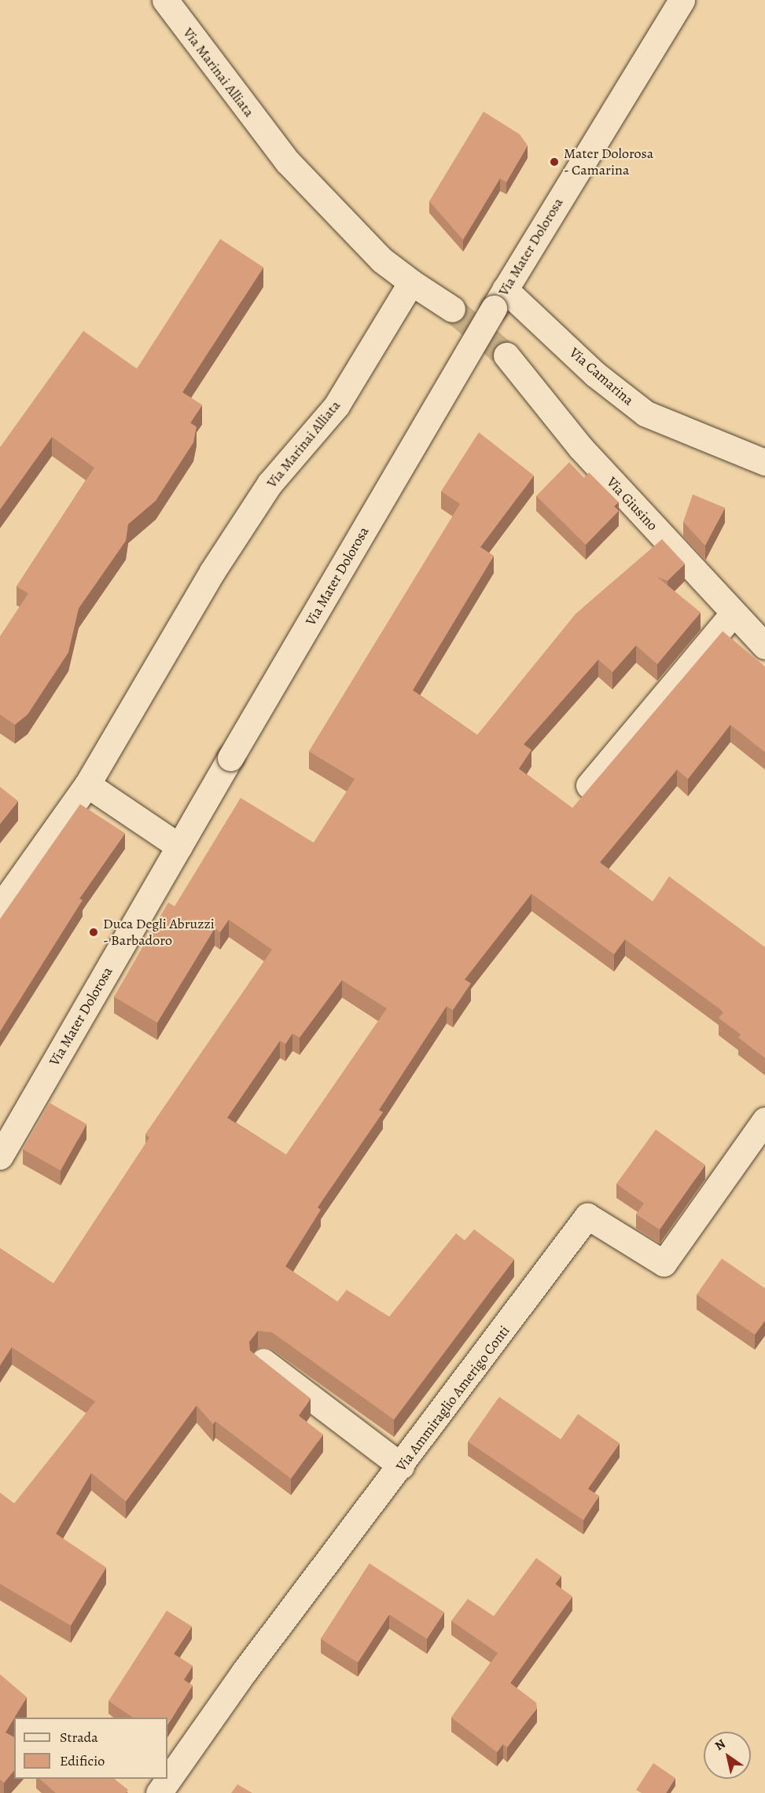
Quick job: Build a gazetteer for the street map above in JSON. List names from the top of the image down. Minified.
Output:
{"streets":{"street":["Via Marinai Alliata","Via Mater Dolorosa","Via Camarina","Via Giusino","Via Ammiraglio Amerigo Conti"]},"crossings":[["Via Mater Dolorosa","Via Camarina"]],"places":["Mater Dolorosa - Camarina","Duca Degli Abruzzi - Barbadoro"],"legend":["Strada","Edificio"],"north":"top left"}
